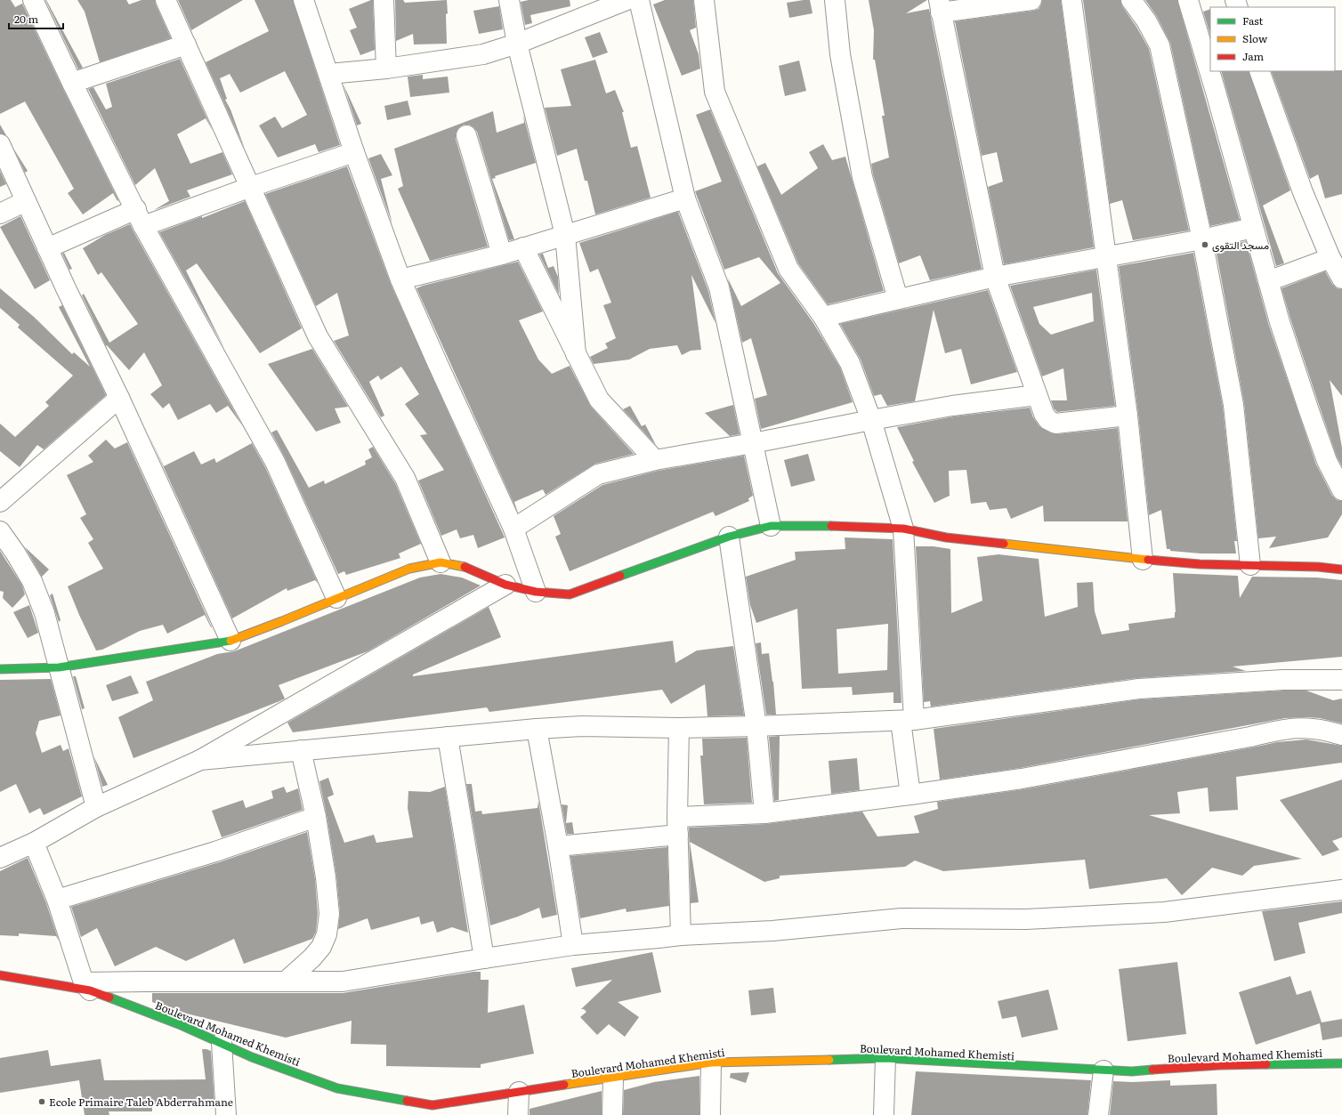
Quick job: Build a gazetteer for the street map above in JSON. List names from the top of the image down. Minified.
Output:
{"streets":{"street":["Boulevard Mohamed Khemisti"]},"places":["مسجد التقوى","Ecole Primaire Taleb Abderrahmane"],"legend":["Fast","Slow","Jam"],"scale_bar":"20 m"}
